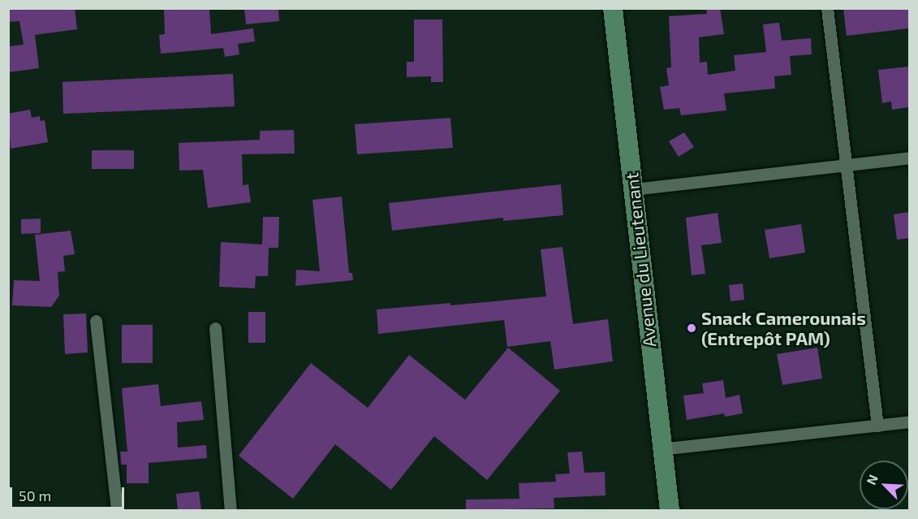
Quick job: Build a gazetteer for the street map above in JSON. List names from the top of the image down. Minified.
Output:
{"streets":{"main road":["Avenue du Lieutenant"]},"places":["Snack Camerounais (Entrepôt PAM)"],"scale_bar":"50 m","north":"top left"}
